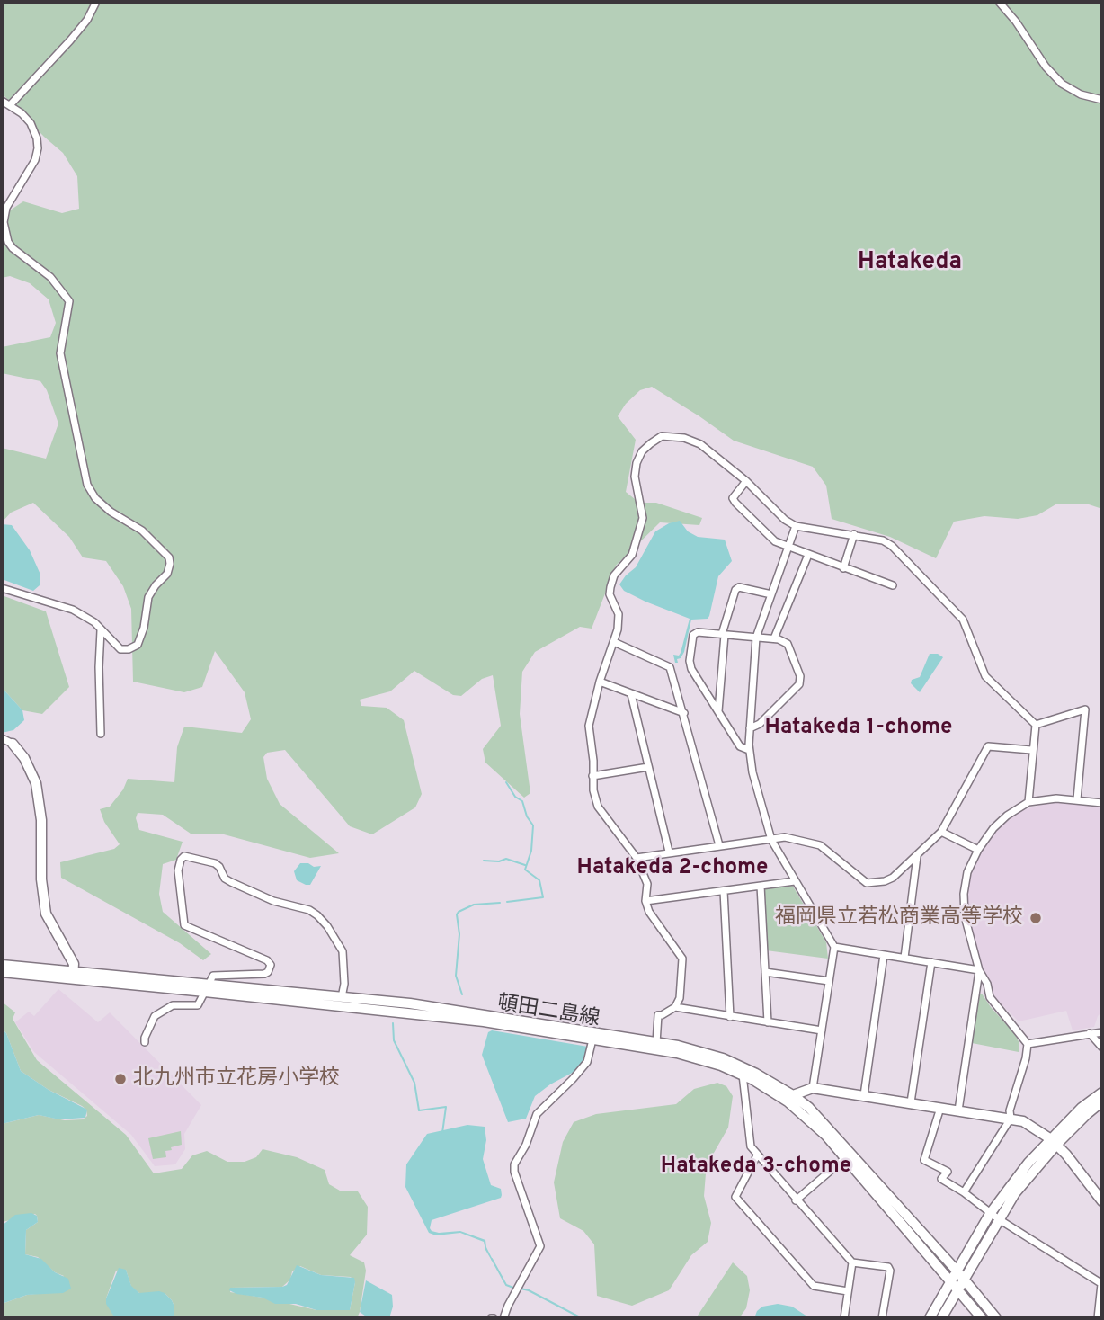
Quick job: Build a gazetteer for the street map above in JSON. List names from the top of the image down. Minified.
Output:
{"streets":{"main road":["頓田二島線"]},"districts":["Hatakeda","Hatakeda 1-chome","Hatakeda 2-chome","Hatakeda 3-chome"],"places":["福岡県立若松商業高等学校","北九州市立花房小学校"]}
